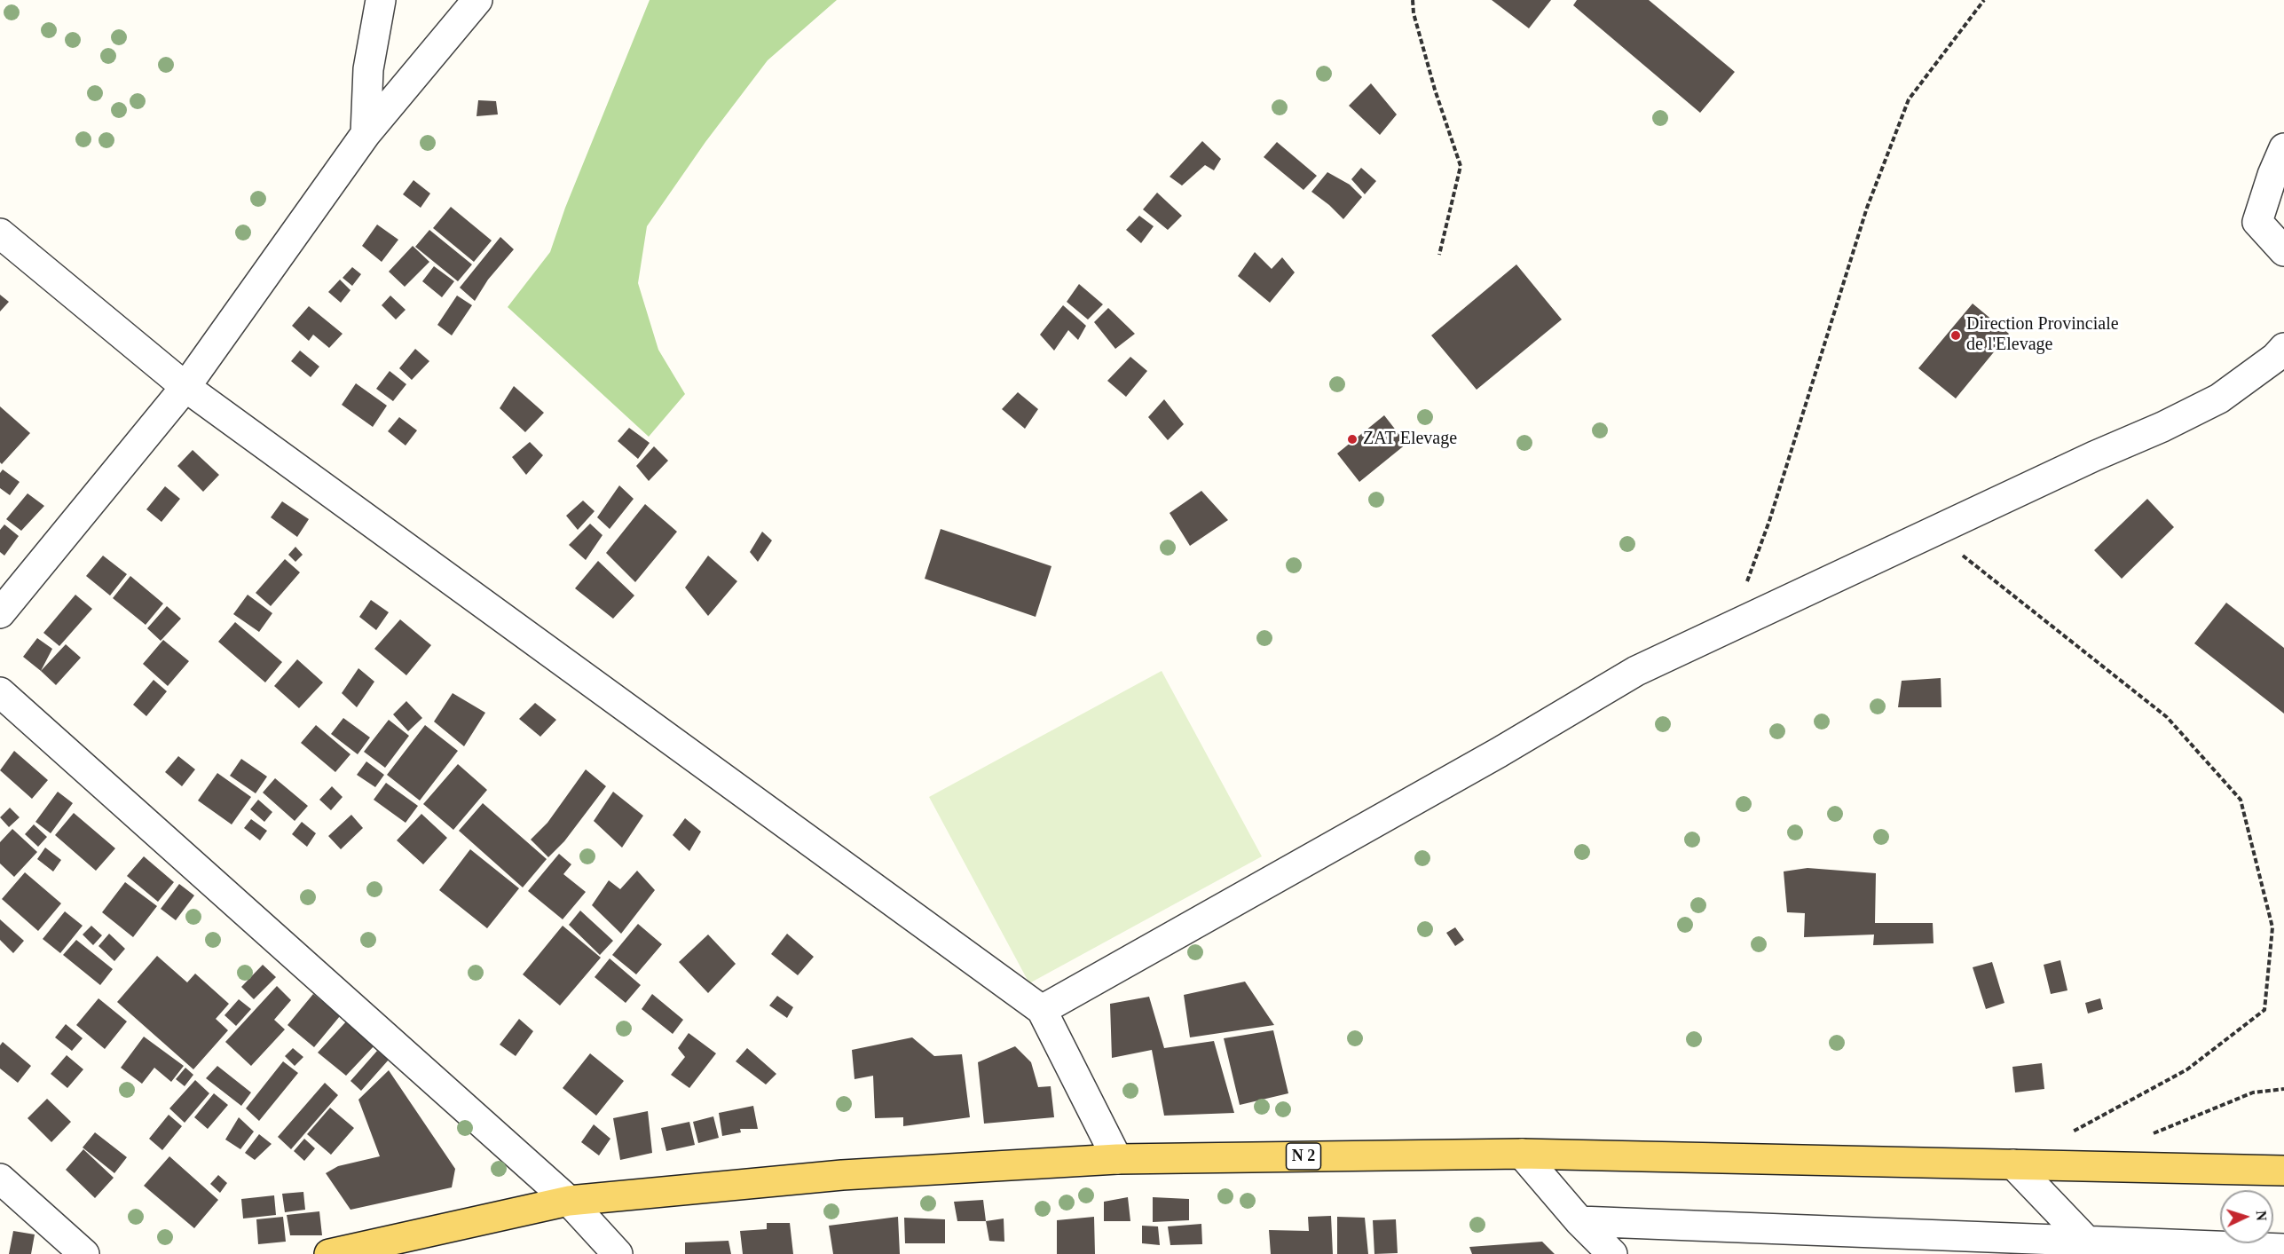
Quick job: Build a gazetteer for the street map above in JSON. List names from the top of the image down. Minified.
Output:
{"streets":{"main road":["N 2"]},"places":["Direction Provinciale de l'Elevage","ZAT Elevage"],"north":"right"}
